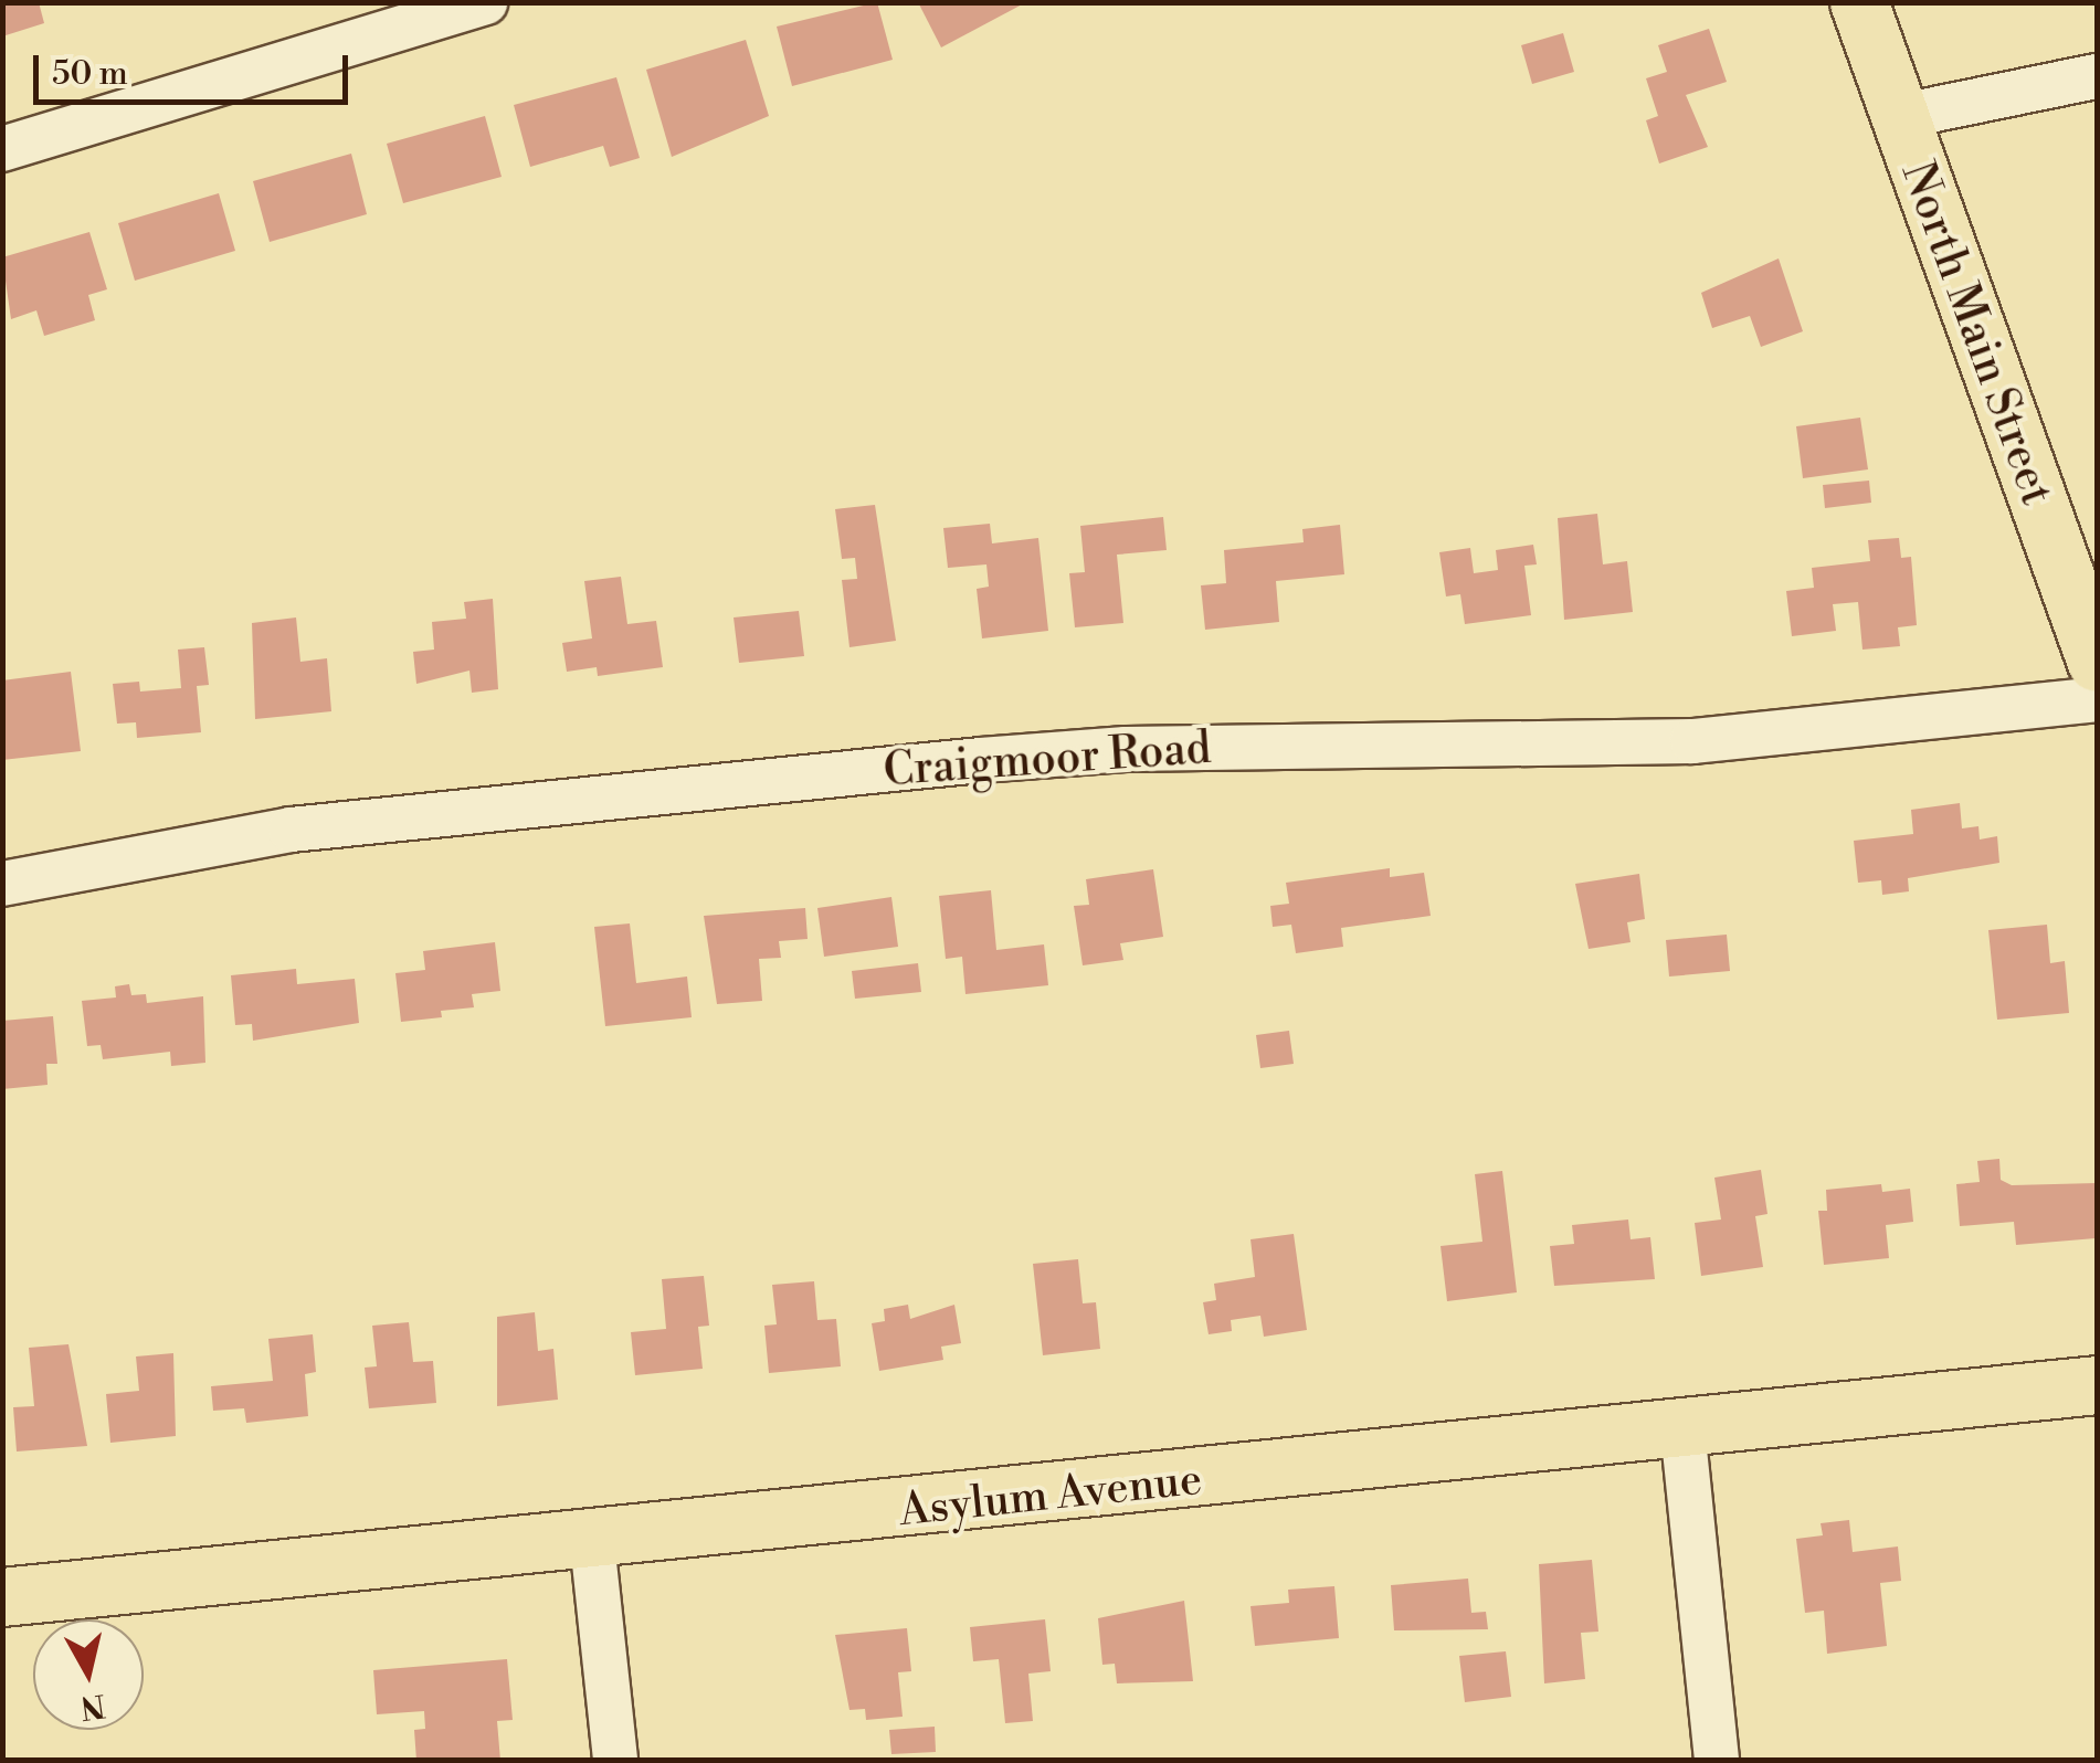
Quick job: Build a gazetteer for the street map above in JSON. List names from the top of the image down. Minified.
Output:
{"streets":{"main road":["North Main Street","Asylum Avenue"],"street":["Craigmoor Road"]},"scale_bar":"50 m","north":"bottom"}
